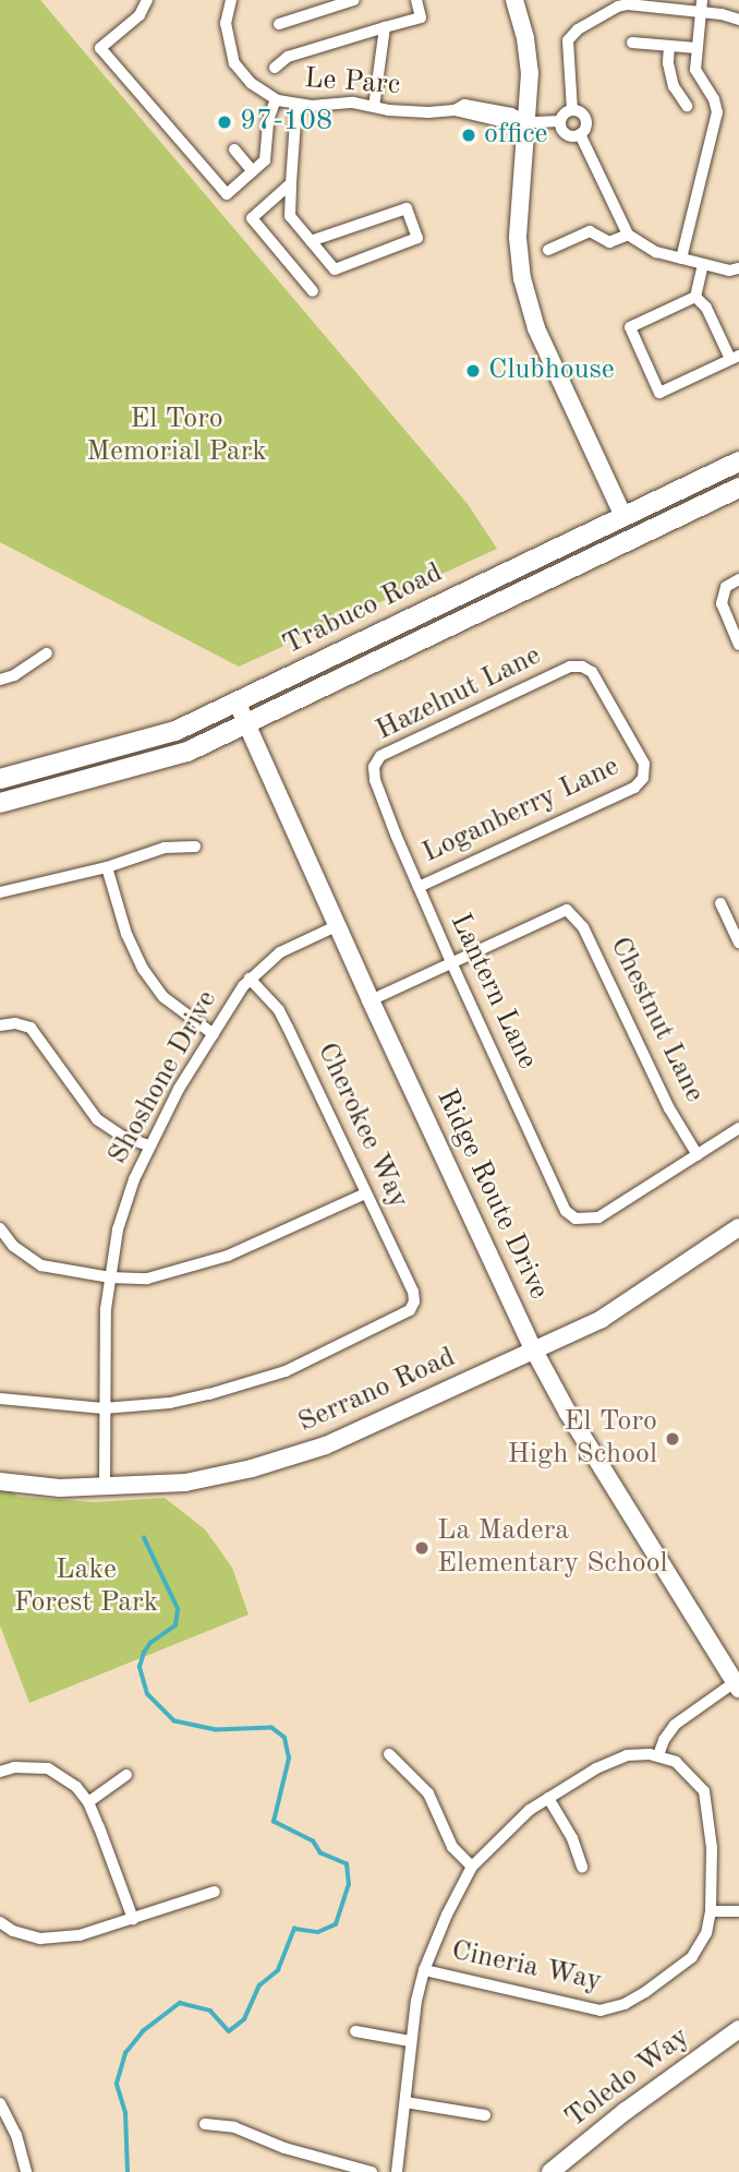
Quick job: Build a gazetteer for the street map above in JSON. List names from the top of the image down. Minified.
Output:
{"streets":{"main road":["Trabuco Road","Ridge Route Drive","Serrano Road","Toledo Way"],"street":["Le Parc","Hazelnut Lane","Loganberry Lane","Lantern Lane","Chestnut Lane","Shoshone Drive","Cherokee Way","Cineria Way"]},"crossings":[["Trabuco Road","Ridge Route Drive"],["Hazelnut Lane","Loganberry Lane"],["Hazelnut Lane","Lantern Lane"],["Loganberry Lane","Lantern Lane"],["Lantern Lane","Chestnut Lane"],["Shoshone Drive","Cherokee Way"],["Shoshone Drive","Ridge Route Drive"],["Shoshone Drive","Serrano Road"],["Ridge Route Drive","Serrano Road"]],"parks":["El Toro Memorial Park","Lake Forest Park"],"places":["97-108","office","Clubhouse","El Toro High School","La Madera Elementary School"]}
